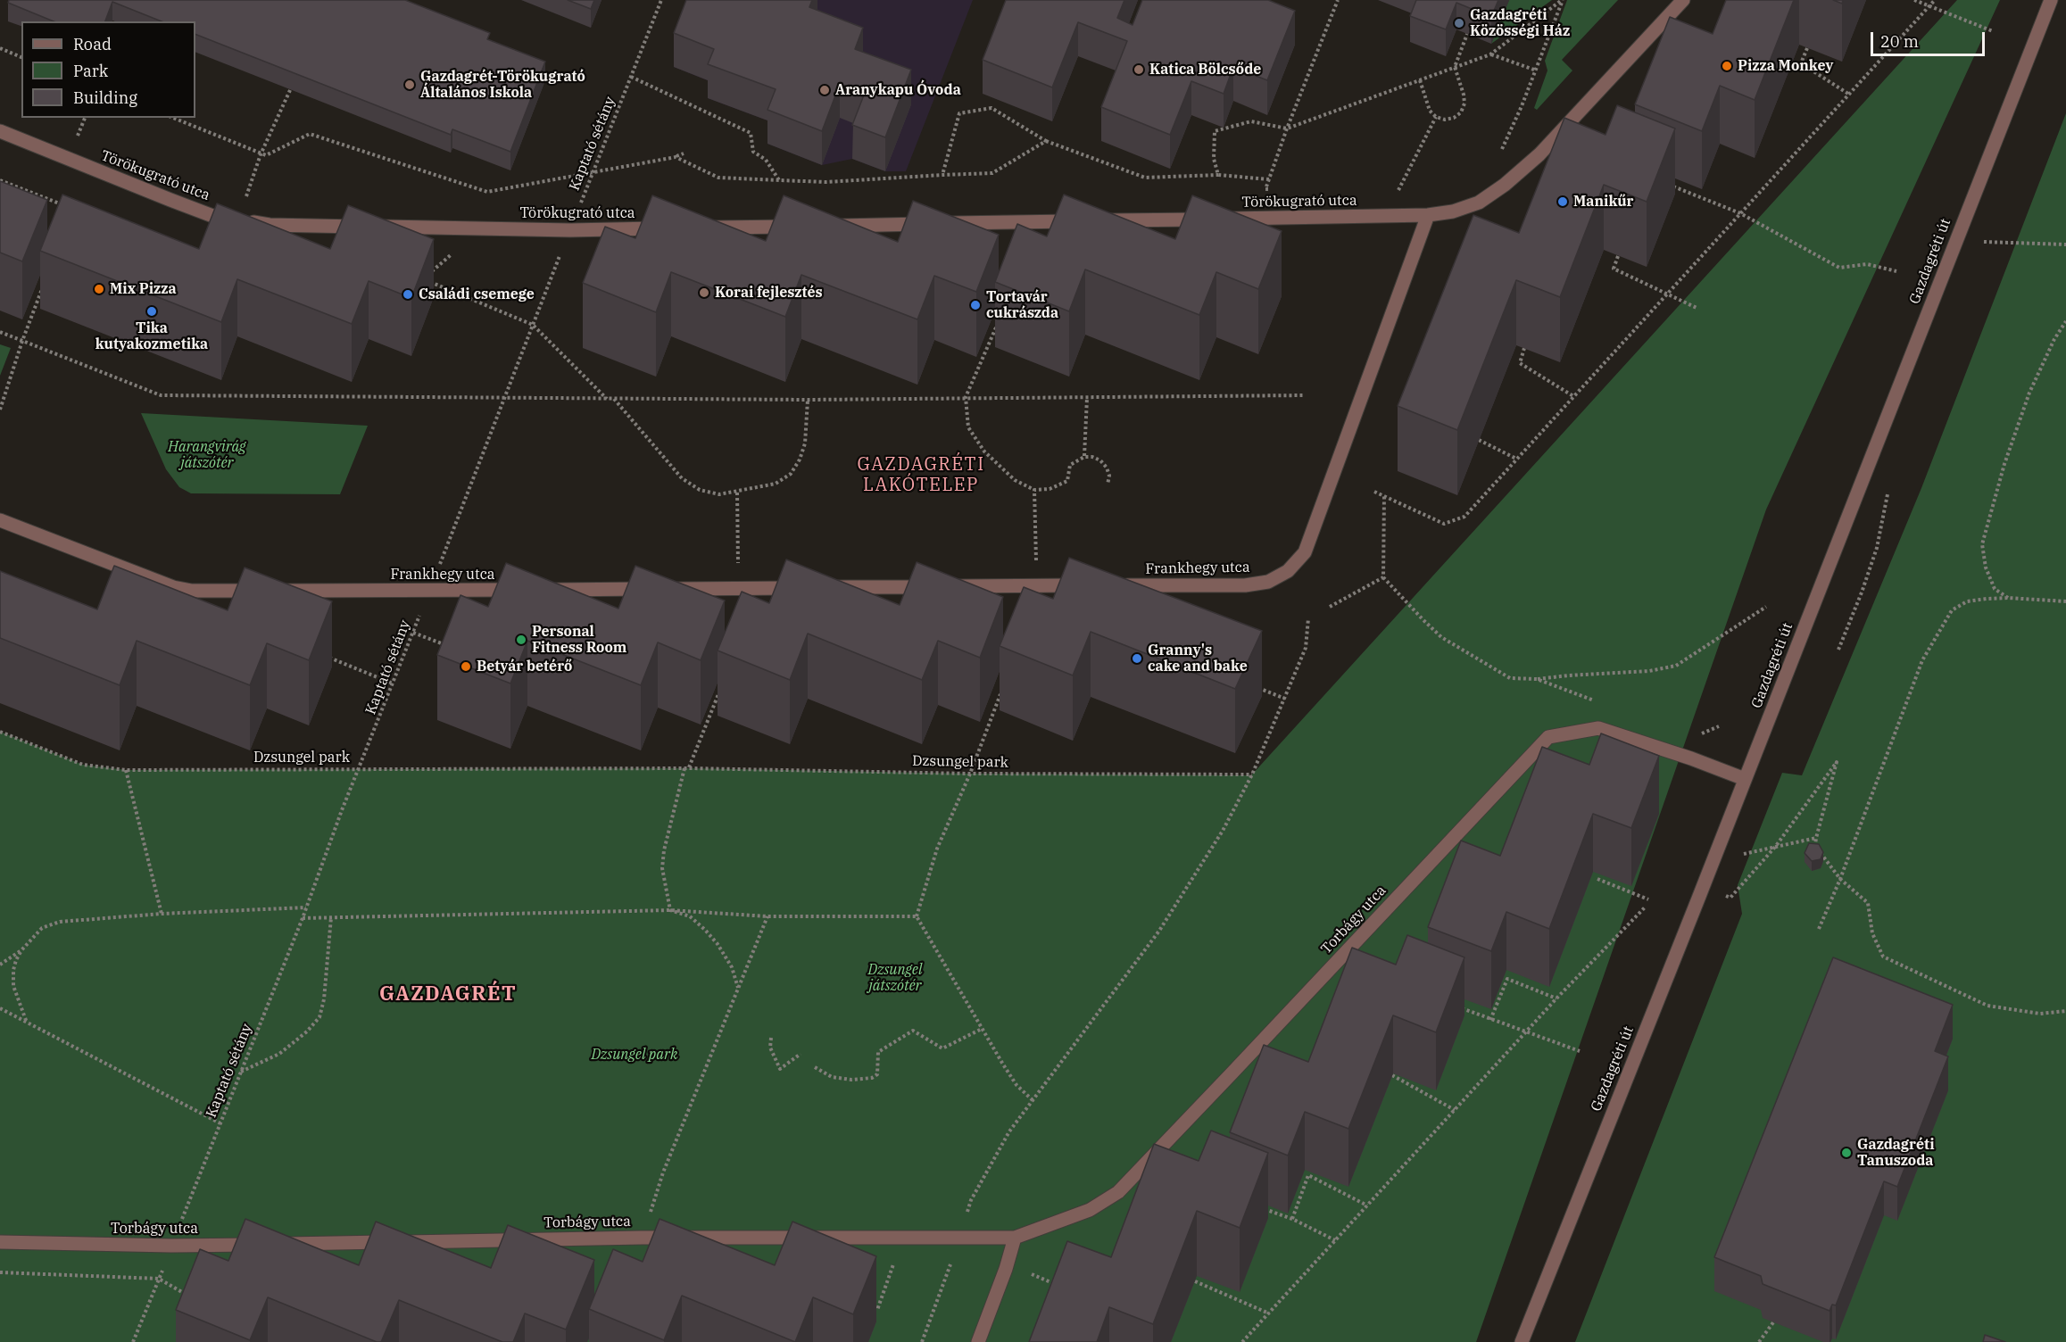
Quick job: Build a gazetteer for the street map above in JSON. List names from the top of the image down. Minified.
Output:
{"streets":{"street":["Törökugrató utca","Gazdagréti út","Frankhegy utca","Torbágy utca"],"path":["Kaptató sétány","Dzsungel park"]},"crossings":[["Kaptató sétány","Törökugrató utca"],["Kaptató sétány","Frankhegy utca"],["Kaptató sétány","Dzsungel park"],["Kaptató sétány","Torbágy utca"],["Törökugrató utca","Frankhegy utca"],["Gazdagréti út","Torbágy utca"]],"districts":["GAZDAGRÉTI LAKÓTELEP","GAZDAGRÉT"],"parks":["Harangvirág játszótér","Dzsungel játszótér","Dzsungel park"],"places":["Gazdagréti Közösségi Ház","Pizza Monkey","Katica Bölcsőde","Gazdagrét-Törökugrató Általános Iskola","Aranykapu Óvoda","Manikűr","Mix Pizza","Korai fejlesztés","Családi csemege","Tortavár cukrászda","Tika kutyakozmetika","Personal Fitness Room","Granny's cake and bake","Betyár betérő","Gazdagréti Tanuszoda"],"legend":["Road","Park","Building"],"scale_bar":"20 m"}
